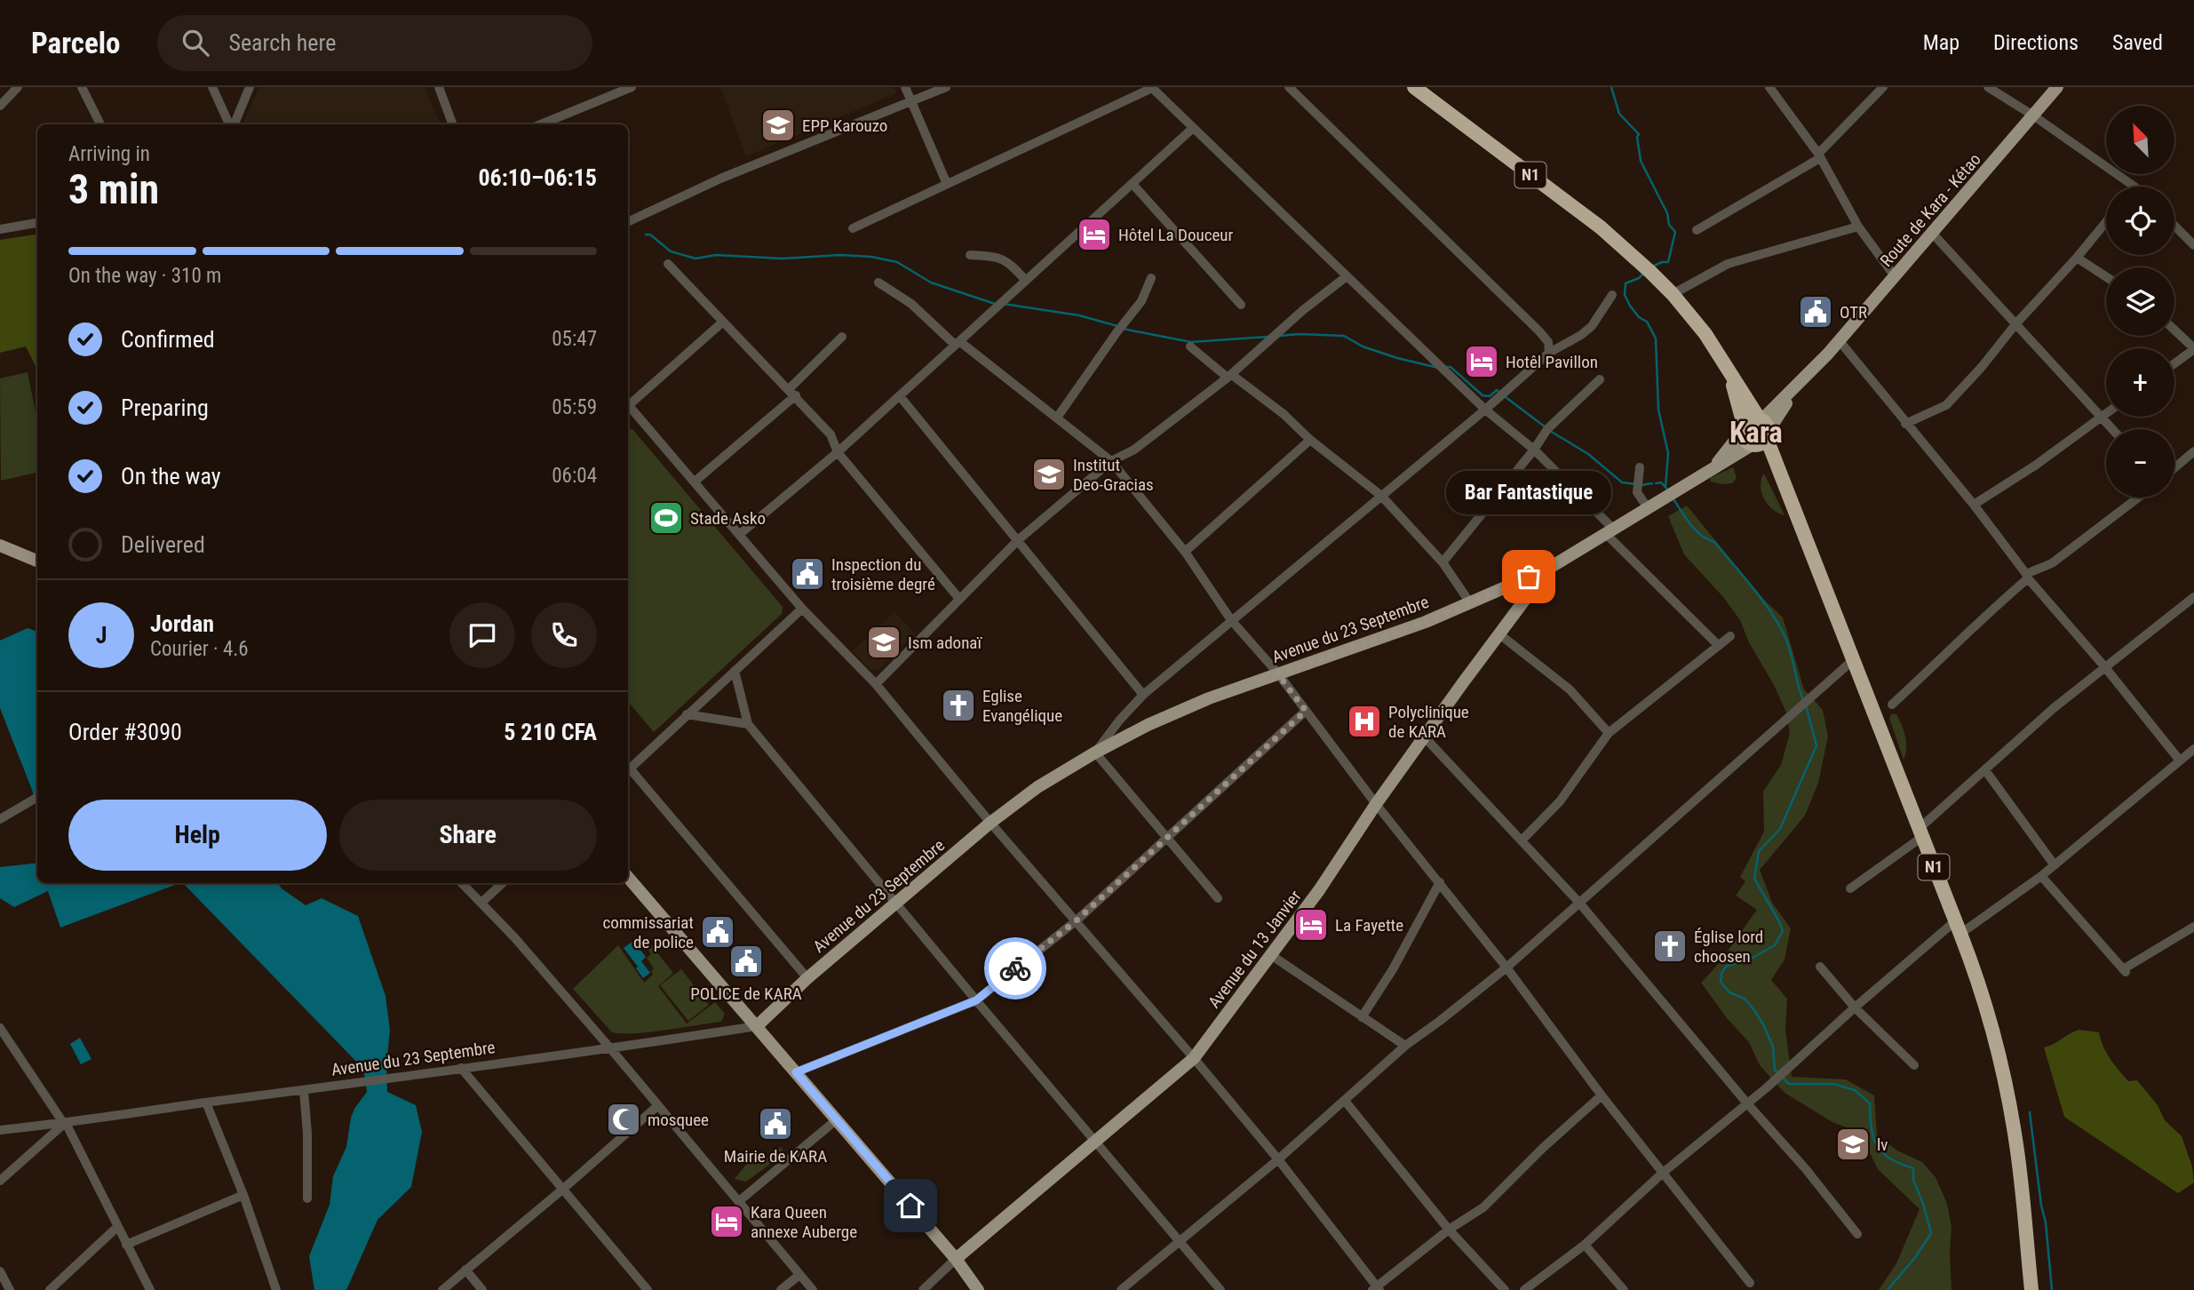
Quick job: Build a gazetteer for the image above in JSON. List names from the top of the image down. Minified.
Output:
{"streets":{"highway":["N1"],"main road":["Route de Kara - Kétao","Avenue du 23 Septembre","Avenue du 13 Janvier"]},"crossings":[["N1","Route de Kara - Kétao"],["N1","Avenue du 23 Septembre"],["Route de Kara - Kétao","Avenue du 23 Septembre"],["Avenue du 23 Septembre","Avenue du 13 Janvier"]],"districts":["Kara"],"places":{"school or university":["EPP Karouzo","Institut Deo-Gracias","Ism adonaï","lv"],"hotel":["Hôtel La Douceur","Hotêl Pavillon","La Fayette","Kara Queen annexe Auberge"],"public building":["OTR","Inspection du troisième degré","commissariat de police","POLICE de KARA","Mairie de KARA"],"sports":["Stade Asko"],"other":["Bar Fantastique"],"church":["Eglise Evangélique","Église lord choosen"],"hospital":["Polyclinique de KARA"],"mosque":["mosquee"]},"north":"top left","page":{"header":"Parcelo","search":"Search here","nav":["Map","Directions","Saved"],"map_buttons":["+","−"],"heading":["3 min","Arriving in","06:10–06:15"],"panel":["Jordan","Courier · 4.6","Order #3090","5 210 CFA"],"bar":"On the way · 310 m","list":[["Confirmed","05:47"],["Preparing","05:59"],["On the way","06:04"],"Delivered"],"bubble":"Bar Fantastique","round":"J","buttons":["Help","Share"]}}
